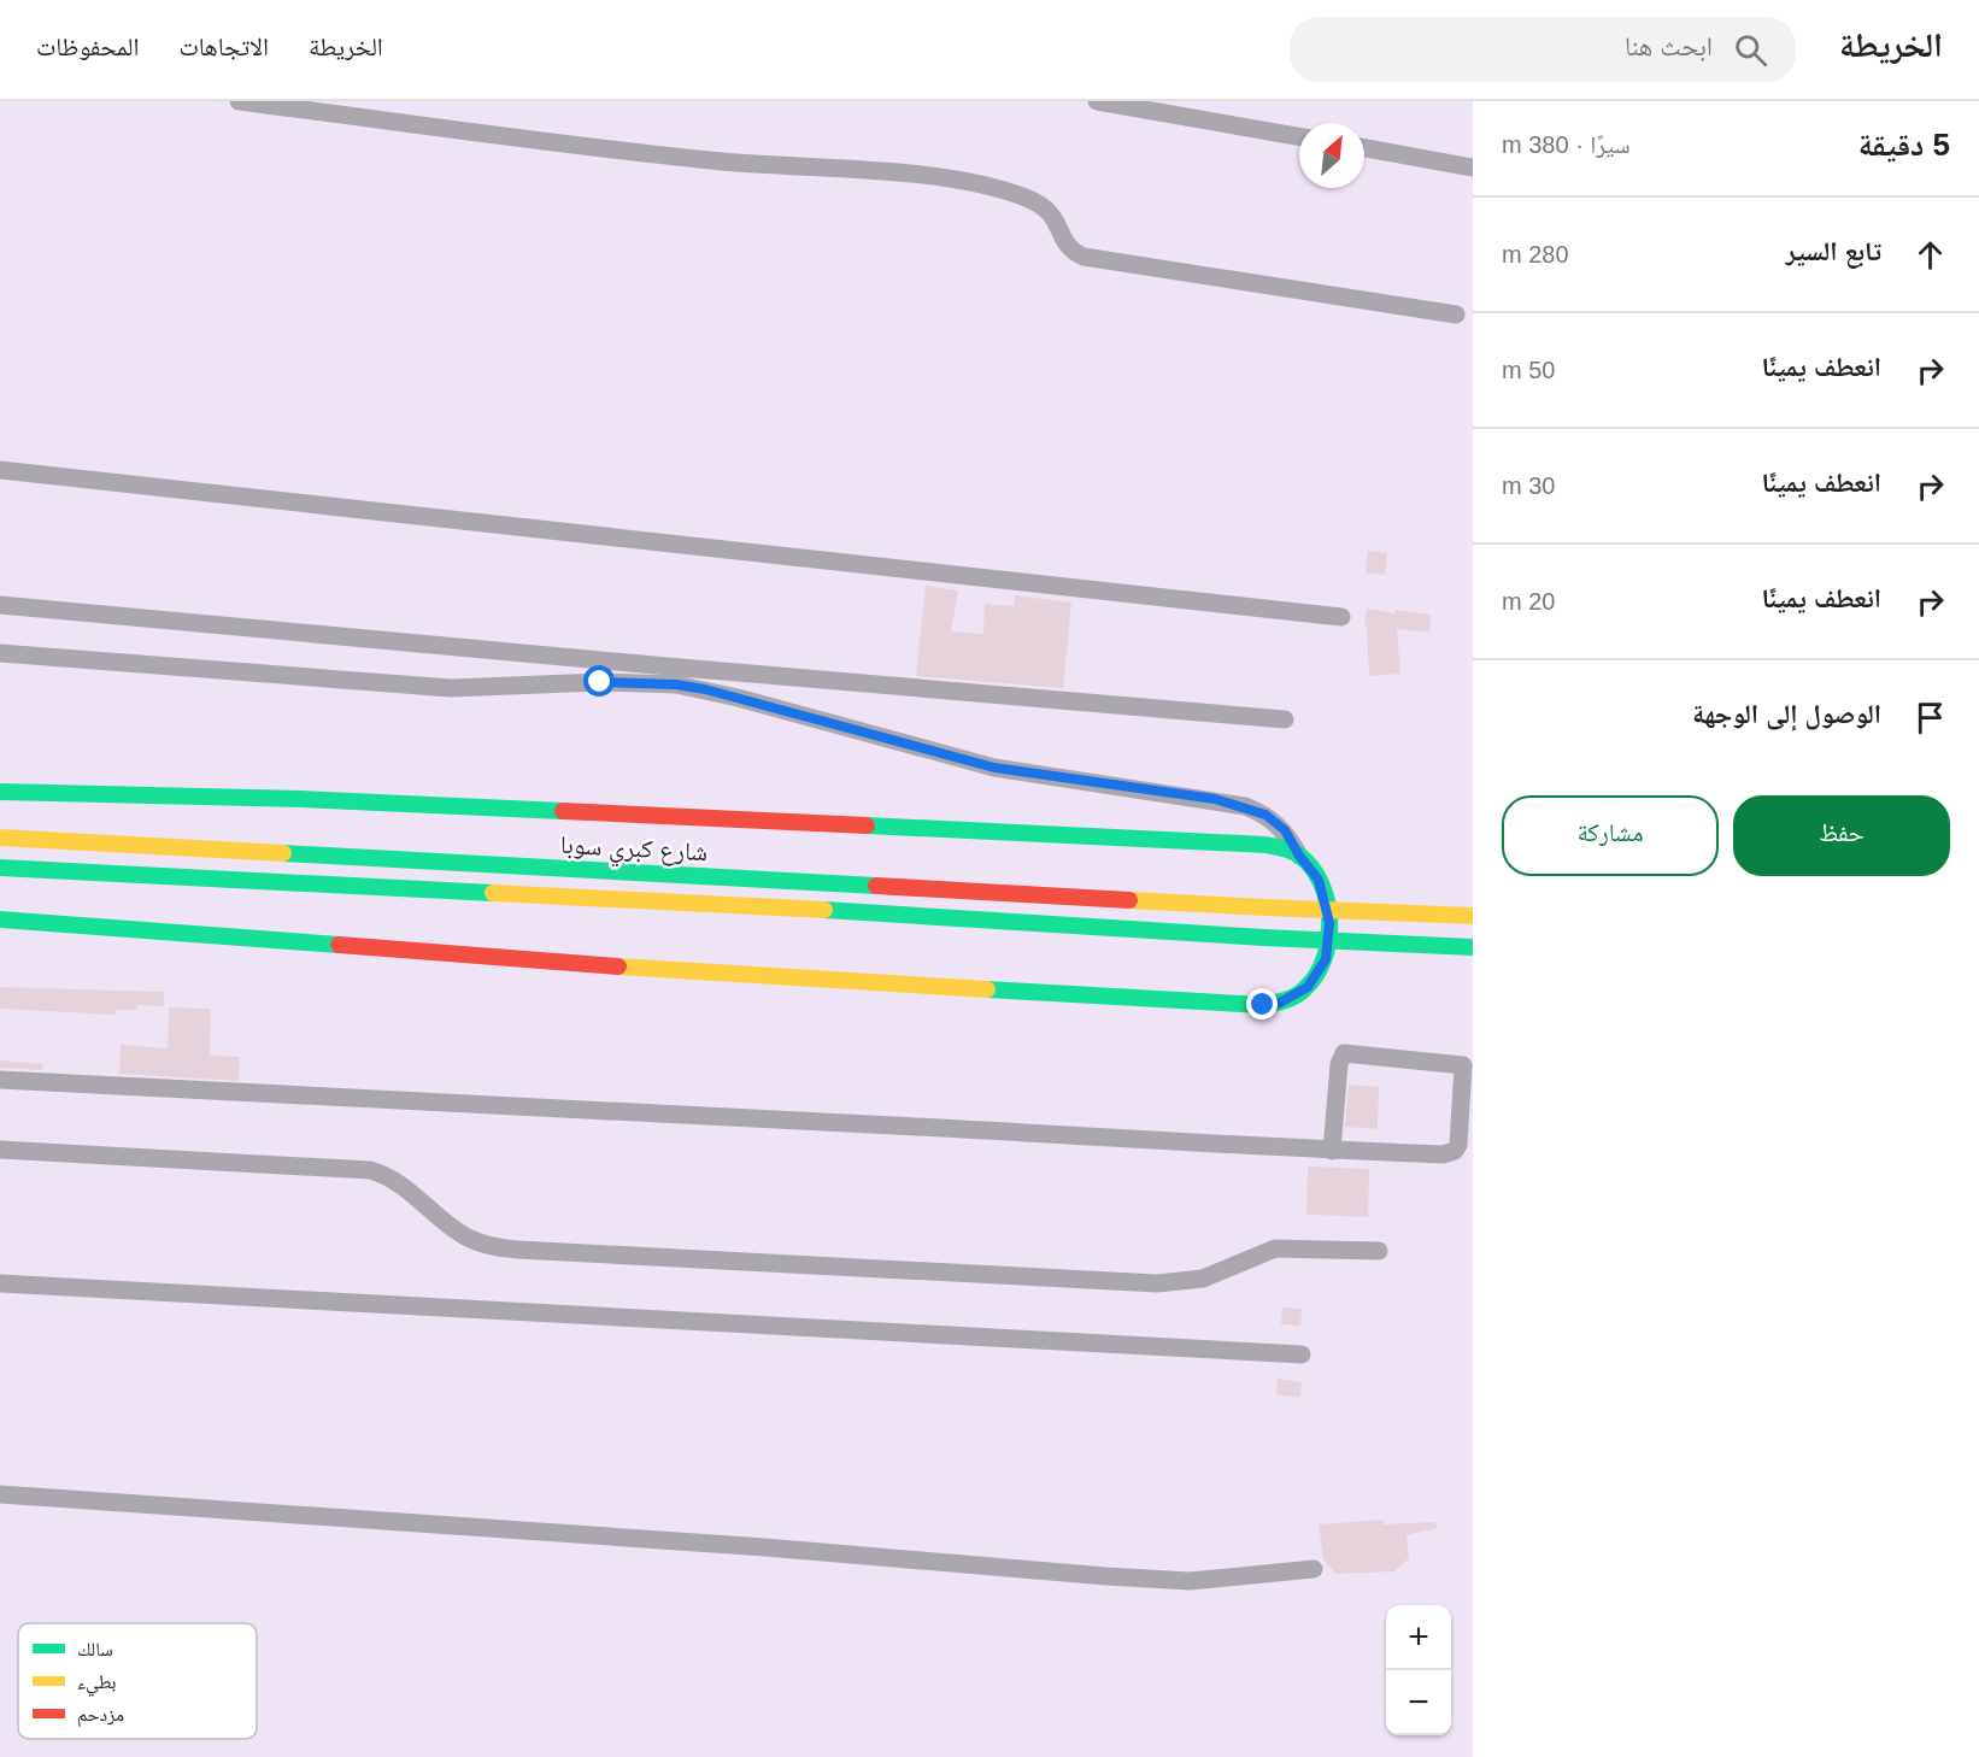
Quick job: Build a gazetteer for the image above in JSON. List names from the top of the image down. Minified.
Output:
{"streets":{"main road":["شارع كبري سوبا"]},"legend":["سالك","بطيء","مزدحم"],"north":"top right","page":{"header":"الخريطة","search":"ابحث هنا","nav":["الخريطة","الاتجاهات","المحفوظات"],"heading":["5 دقيقة","سيرًا · 380 m"],"list":[["تابع السير","280 m"],["انعطف يمينًا","50 m"],["انعطف يمينًا","30 m"],["انعطف يمينًا","20 m"],"الوصول إلى الوجهة"],"buttons":["حفظ","مشاركة"],"map_buttons":["+","−"]}}
